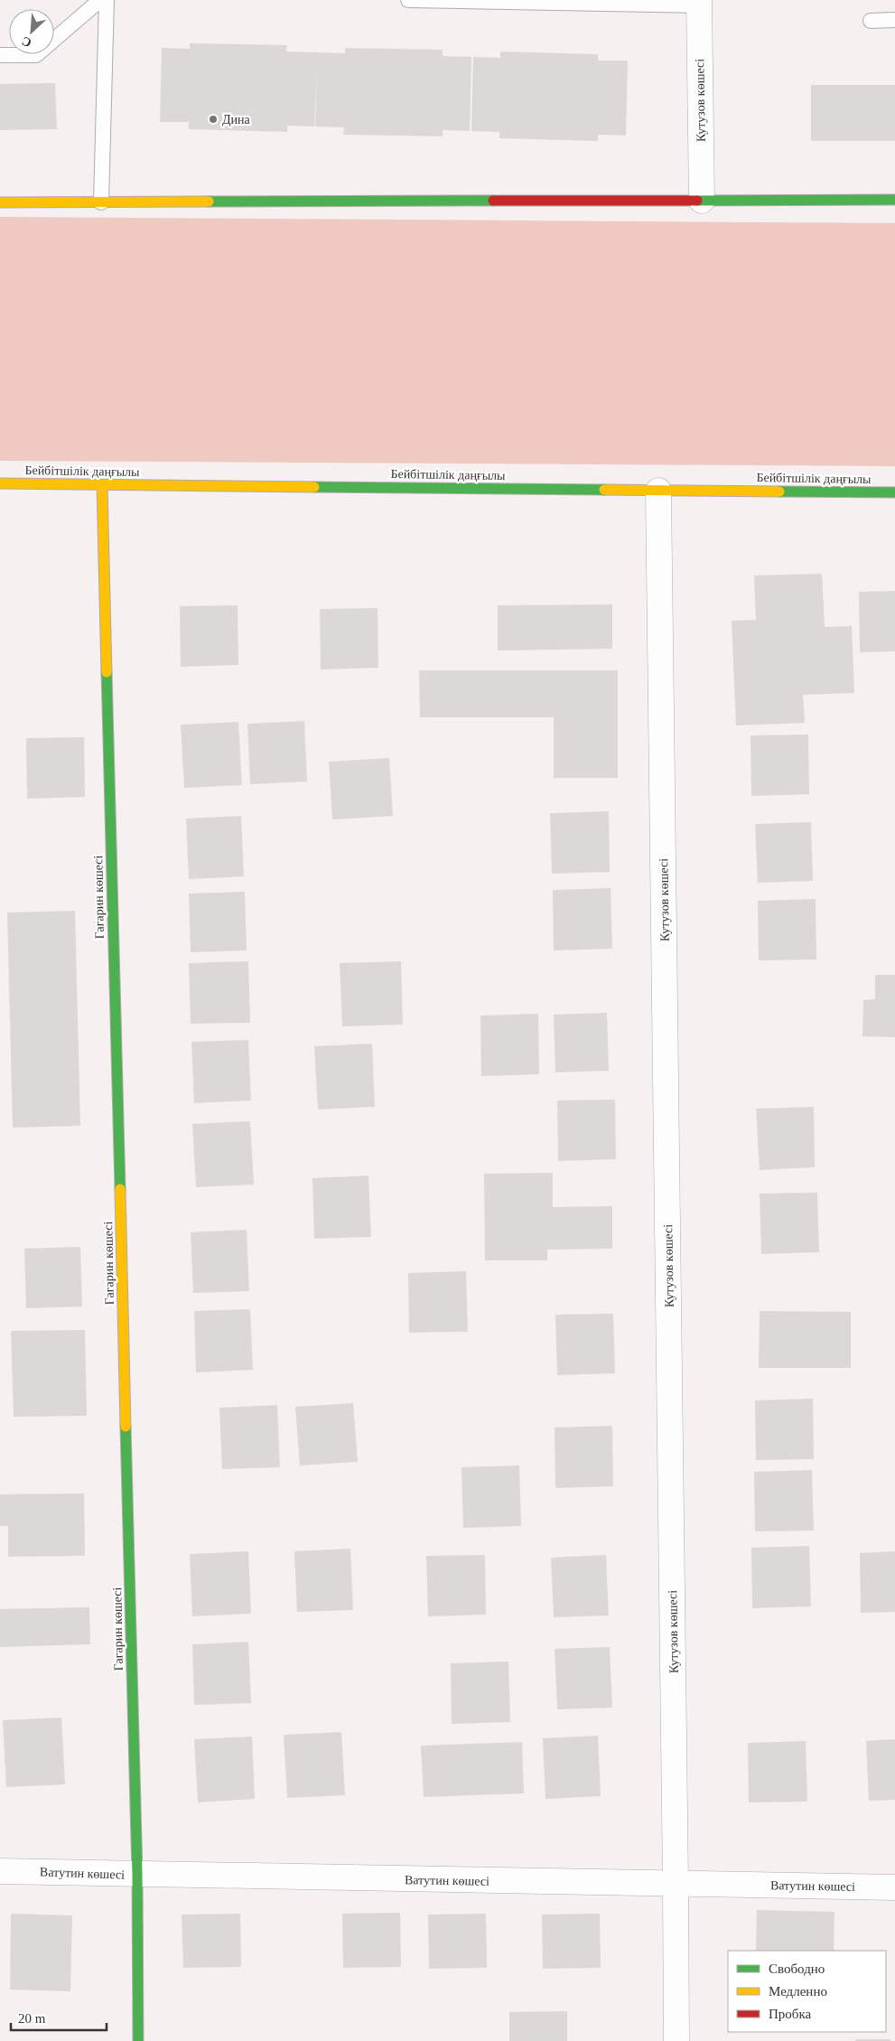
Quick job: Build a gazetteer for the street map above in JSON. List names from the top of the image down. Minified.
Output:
{"streets":{"main road":["Бейбітшілік даңғылы","Гагарин көшесі"],"street":["Кутузов көшесі","Ватутин көшесі"]},"crossings":[["Кутузов көшесі","Бейбітшілік даңғылы"],["Кутузов көшесі","Ватутин көшесі"],["Бейбітшілік даңғылы","Гагарин көшесі"],["Гагарин көшесі","Ватутин көшесі"]],"places":["Дина"],"legend":["Свободно","Медленно","Пробка"],"scale_bar":"20 m","north":"bottom left"}
